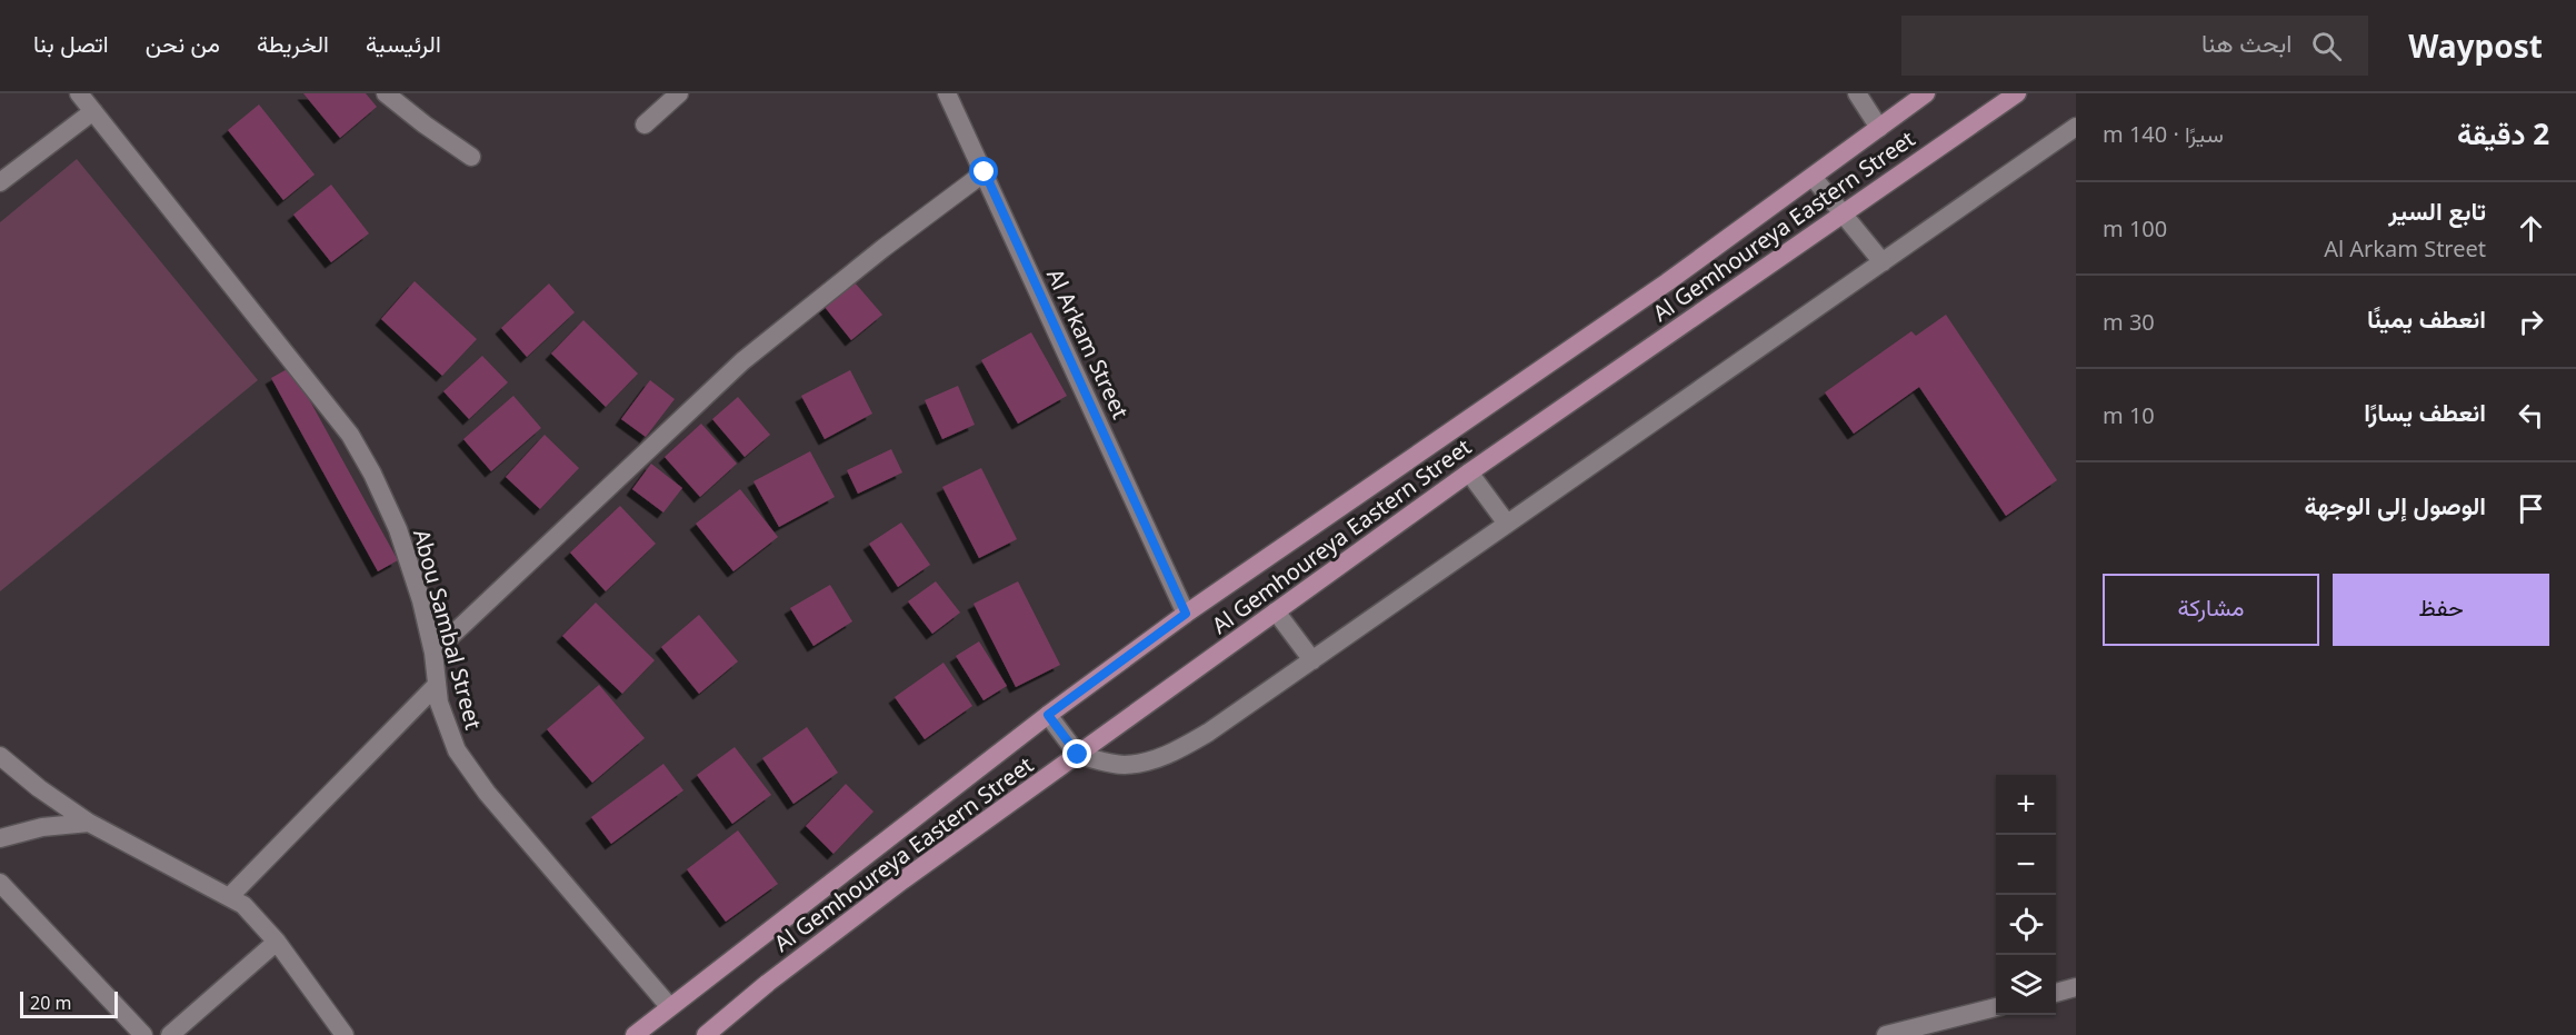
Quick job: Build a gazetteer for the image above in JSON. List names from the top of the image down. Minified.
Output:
{"streets":{"main road":["Al Gemhoureya Eastern Street"],"street":["Al Arkam Street","Abou Sambal Street"]},"crossings":[["Al Gemhoureya Eastern Street","Al Arkam Street"],["Al Gemhoureya Eastern Street","Abou Sambal Street"]],"scale_bar":"20 m","page":{"header":"Waypost","search":"ابحث هنا","nav":["الرئيسية","الخريطة","من نحن","اتصل بنا"],"heading":["2 دقيقة","سيرًا · 140 m"],"list":[["تابع السير","Al Arkam Street","100 m"],["انعطف يمينًا","30 m"],["انعطف يسارًا","10 m"],"الوصول إلى الوجهة"],"buttons":["حفظ","مشاركة"],"map_buttons":["+","−"],"scale":"20 m"}}
